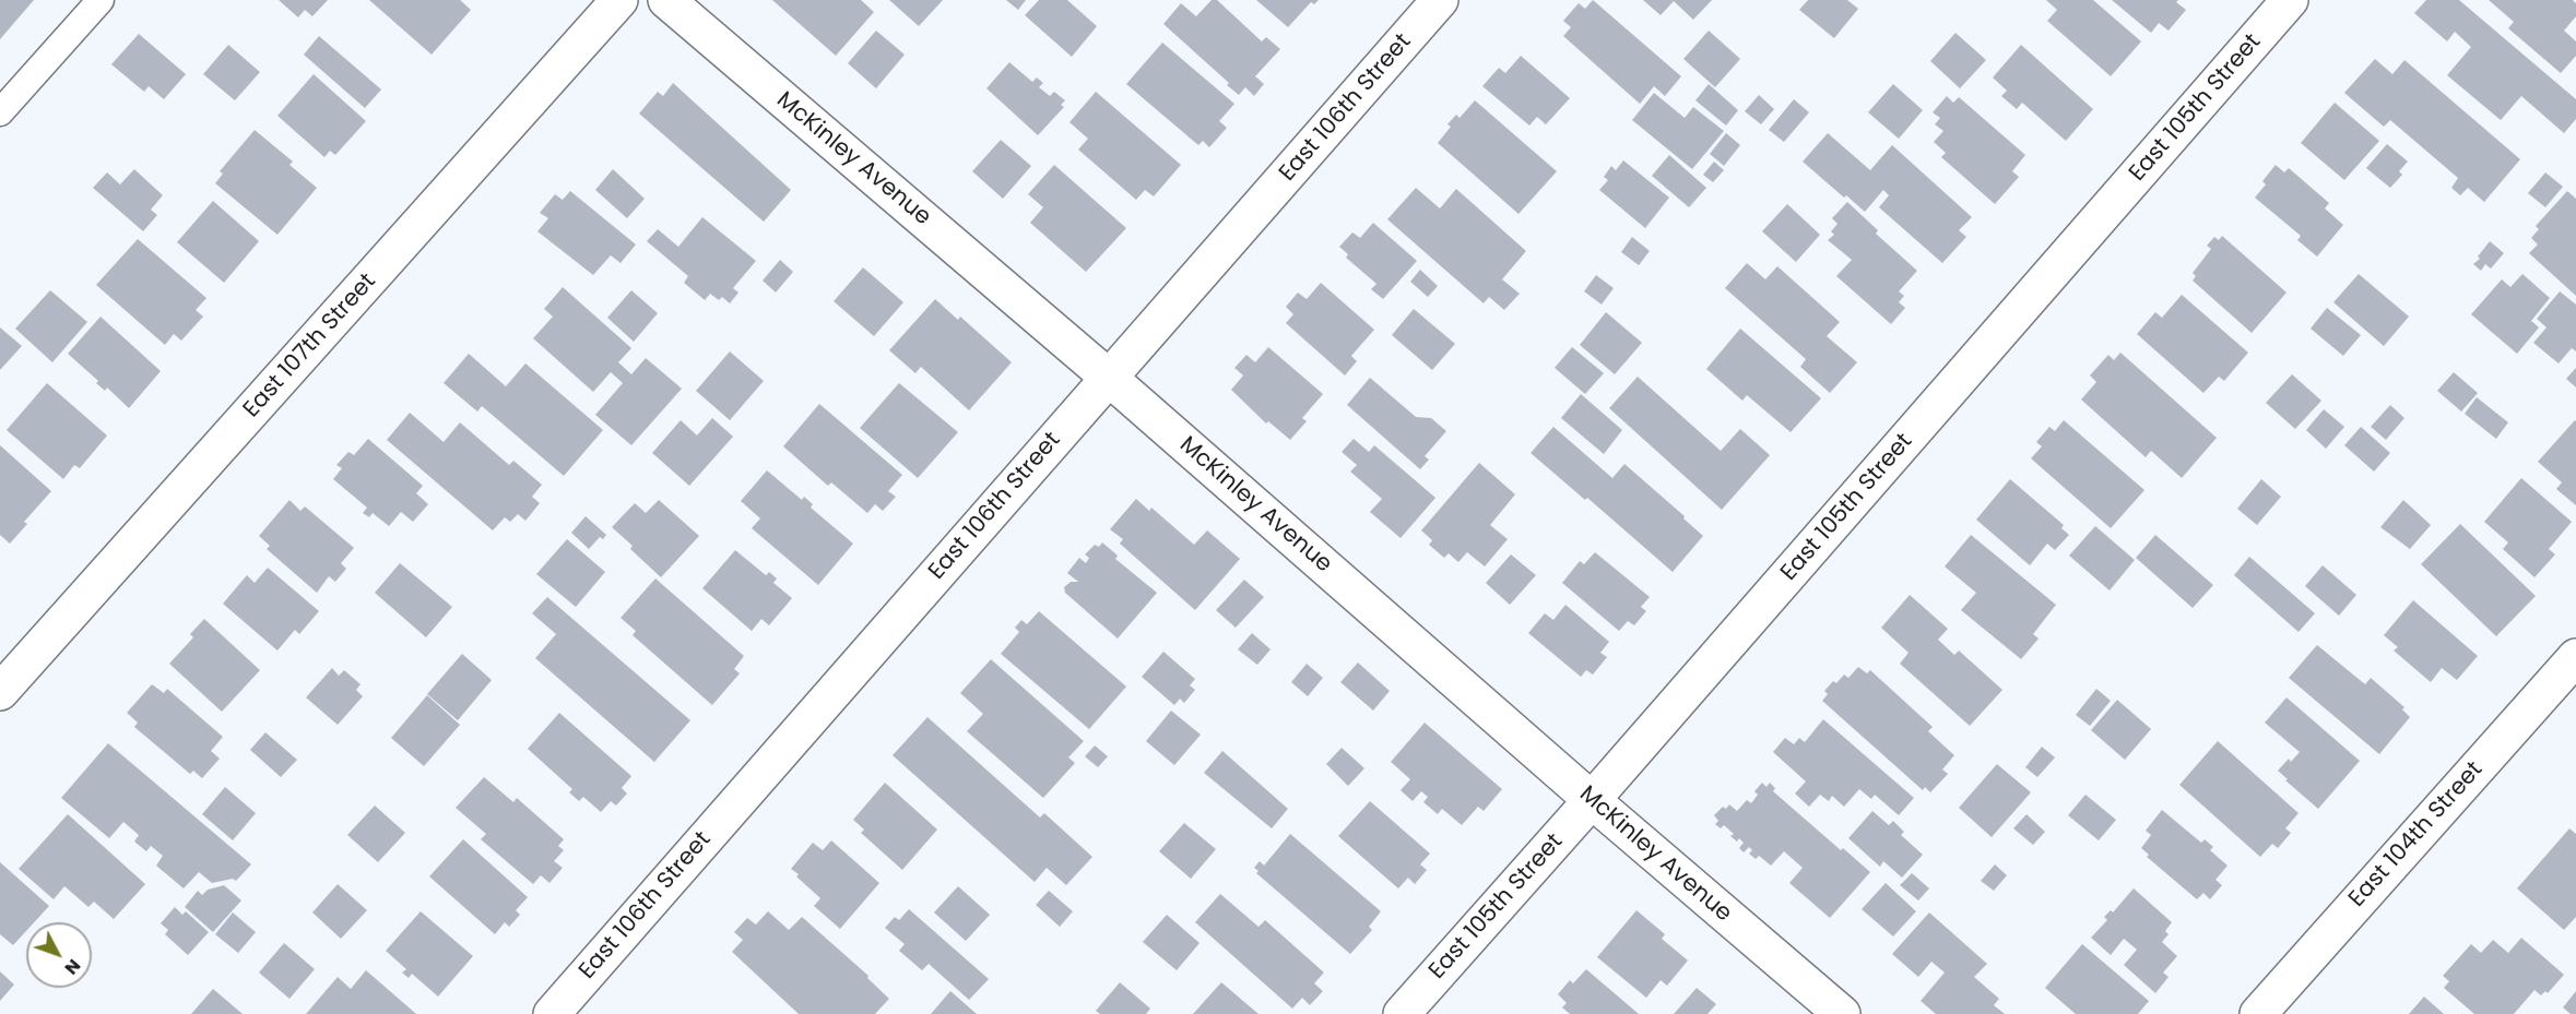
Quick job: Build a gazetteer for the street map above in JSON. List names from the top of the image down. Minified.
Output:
{"streets":{"street":["East 106th Street","East 105th Street","McKinley Avenue","East 107th Street","East 104th Street"]},"crossings":[["East 106th Street","McKinley Avenue"],["East 105th Street","McKinley Avenue"]],"north":"bottom right"}
